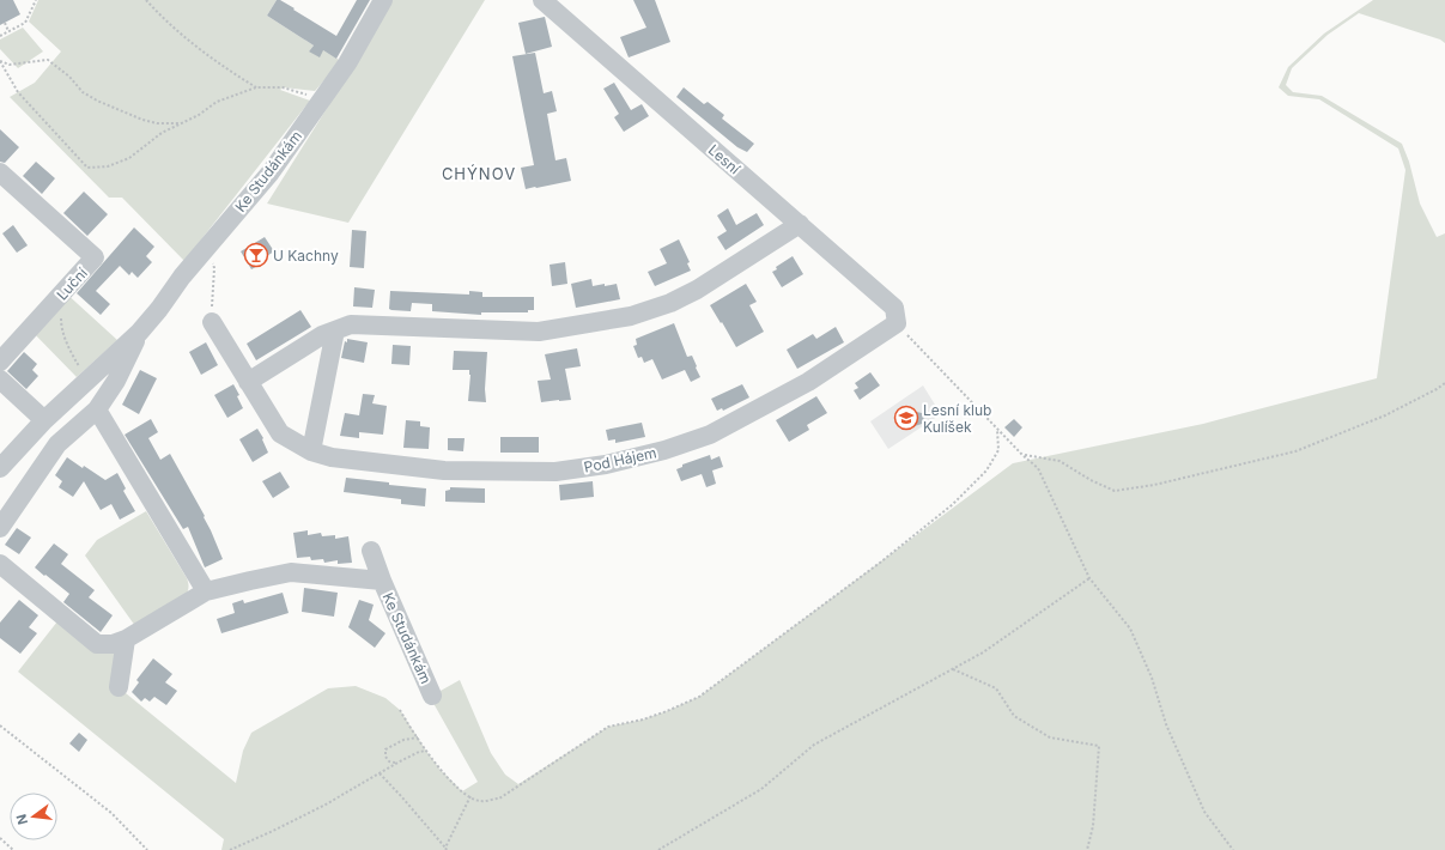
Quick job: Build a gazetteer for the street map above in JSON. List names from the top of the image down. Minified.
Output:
{"streets":{"street":["Lesní","Ke Studánkám","Luční","Pod Hájem"]},"crossings":[["Lesní","Pod Hájem"]],"districts":["CHÝNOV"],"places":{"bar":["U Kachny"],"school or university":["Lesní klub Kulíšek"]},"north":"left"}
